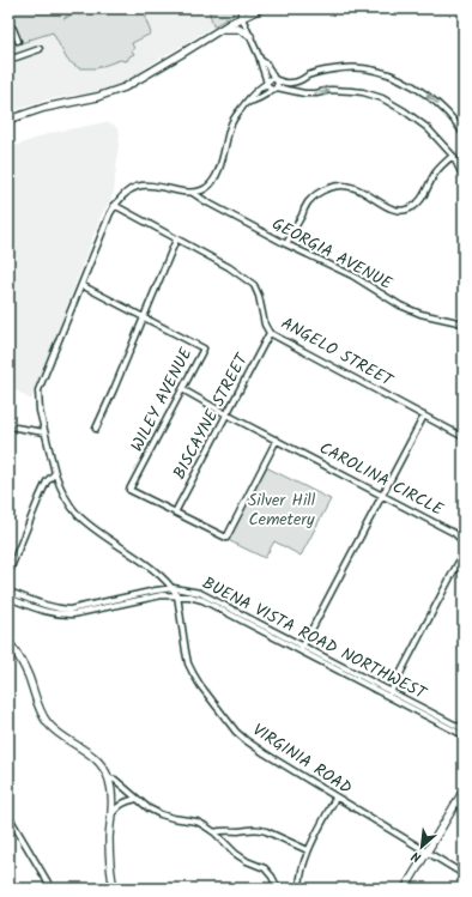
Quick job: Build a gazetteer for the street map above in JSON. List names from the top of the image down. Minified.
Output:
{"streets":{"street":["GEORGIA AVENUE","ANGELO STREET","WILEY AVENUE","BISCAYNE STREET","CAROLINA CIRCLE","BUENA VISTA ROAD NORTHWEST","VIRGINIA ROAD"]},"crossings":[["ANGELO STREET","BISCAYNE STREET"],["ANGELO STREET","VIRGINIA ROAD"],["WILEY AVENUE","BISCAYNE STREET"],["WILEY AVENUE","CAROLINA CIRCLE"],["WILEY AVENUE","VIRGINIA ROAD"],["BISCAYNE STREET","CAROLINA CIRCLE"],["CAROLINA CIRCLE","BUENA VISTA ROAD NORTHWEST"],["BUENA VISTA ROAD NORTHWEST","VIRGINIA ROAD"]],"parks":["Silver Hill Cemetery"],"north":"bottom left"}
